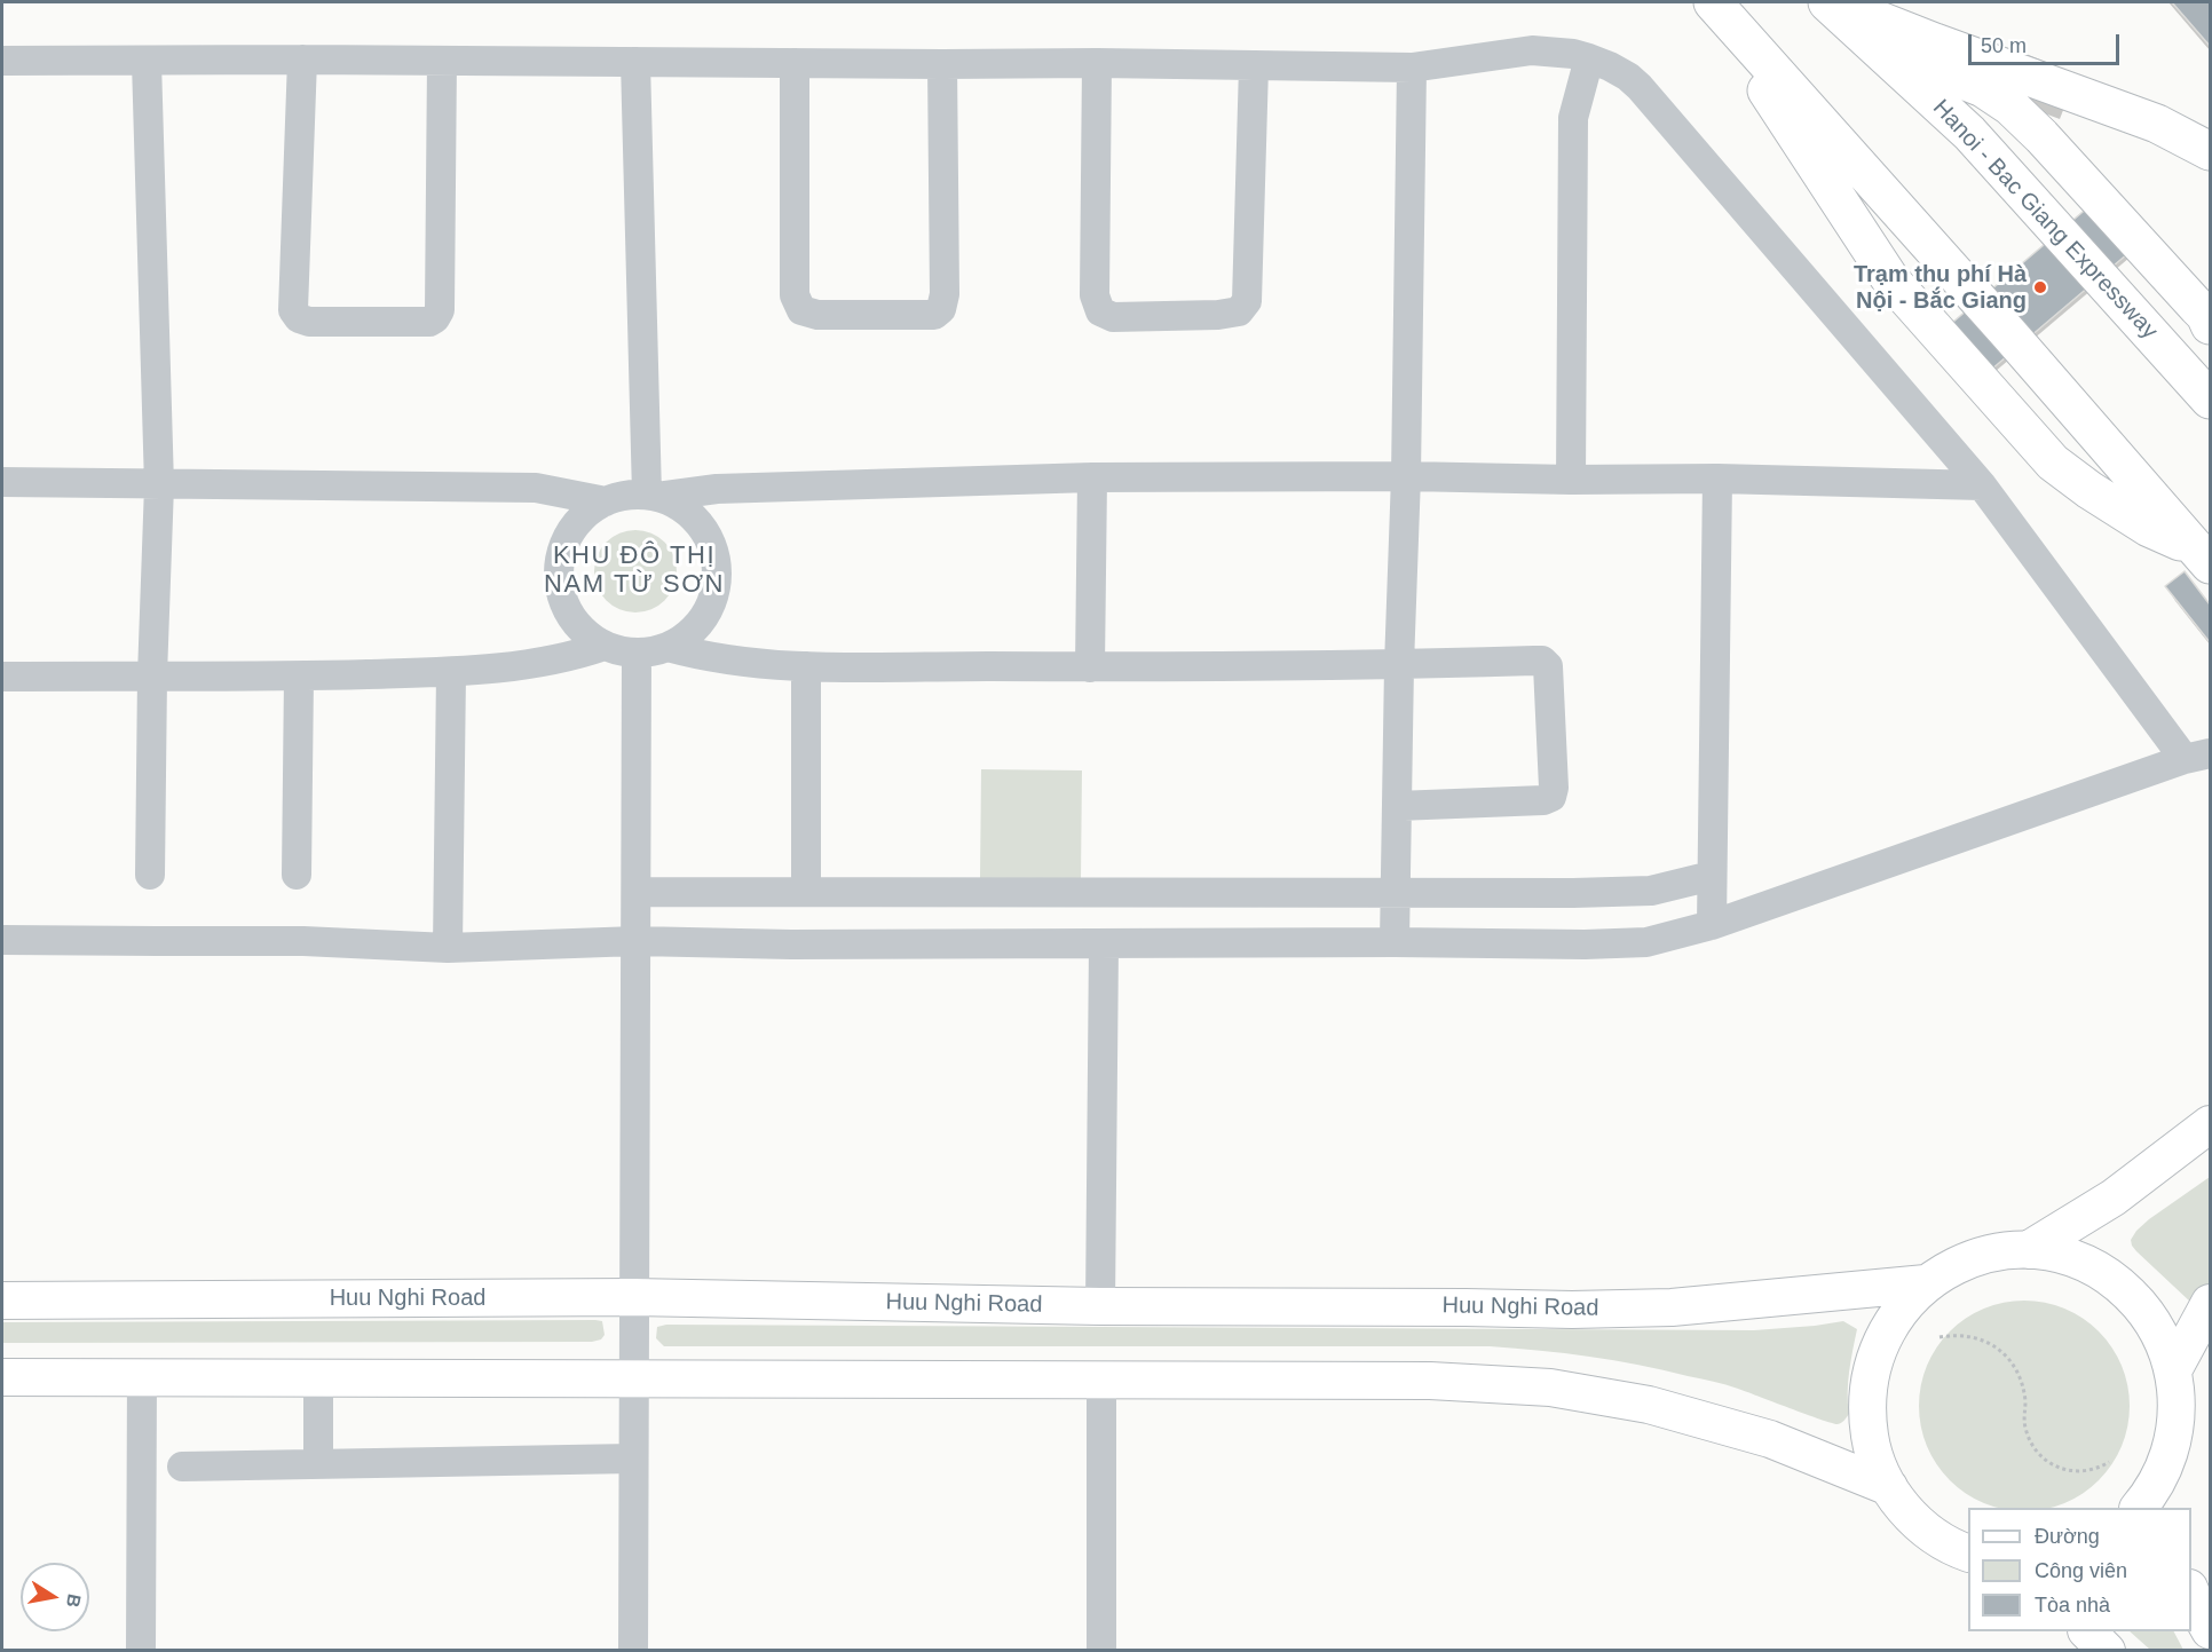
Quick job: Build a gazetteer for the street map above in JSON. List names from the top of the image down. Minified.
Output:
{"streets":{"highway":["Hanoi - Bac Giang Expressway"],"main road":["Huu Nghi Road"]},"districts":["KHU ĐÔ THỊ NAM TỪ SƠN"],"places":["Trạm thu phí Hà Nội - Bắc Giang"],"legend":["Đường","Công viên","Tòa nhà"],"scale_bar":"50 m","north":"right"}
